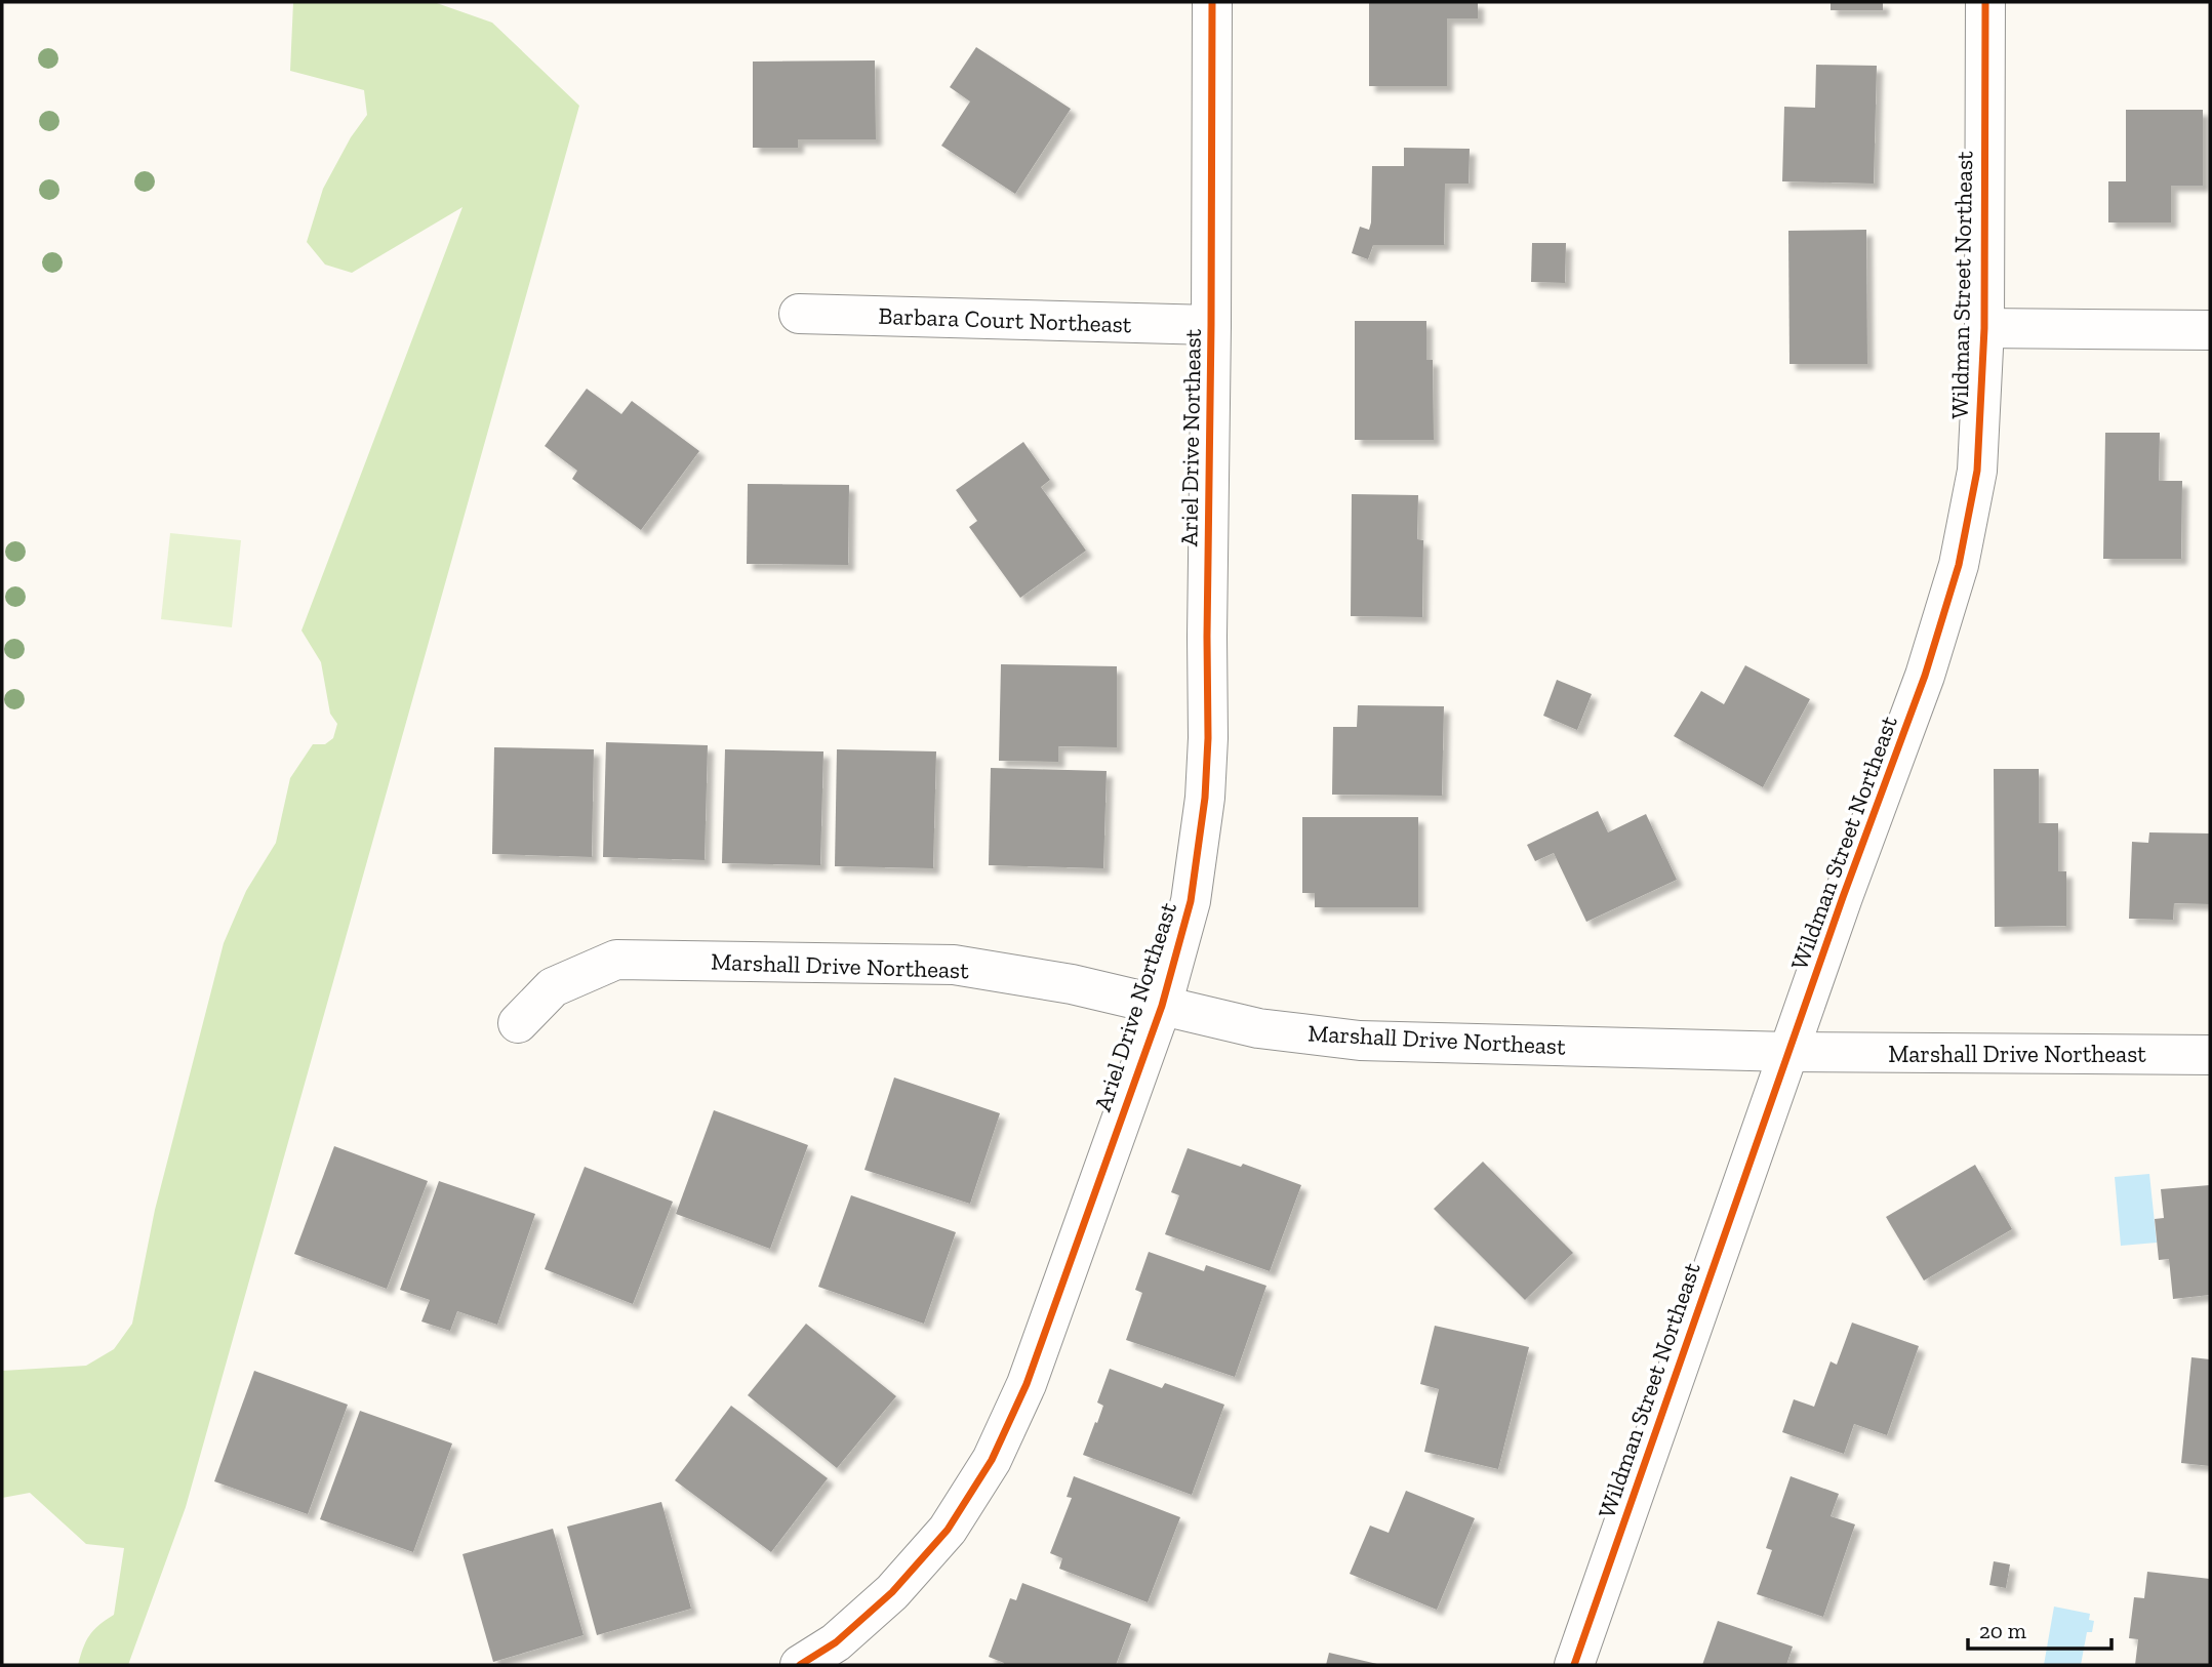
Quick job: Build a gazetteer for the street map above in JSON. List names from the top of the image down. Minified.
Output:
{"streets":{"street":["Wildman Street Northeast","Barbara Court Northeast","Ariel Drive Northeast","Marshall Drive Northeast"]},"crossings":[["Wildman Street Northeast","Marshall Drive Northeast"],["Barbara Court Northeast","Ariel Drive Northeast"],["Ariel Drive Northeast","Marshall Drive Northeast"]],"scale_bar":"20 m"}
